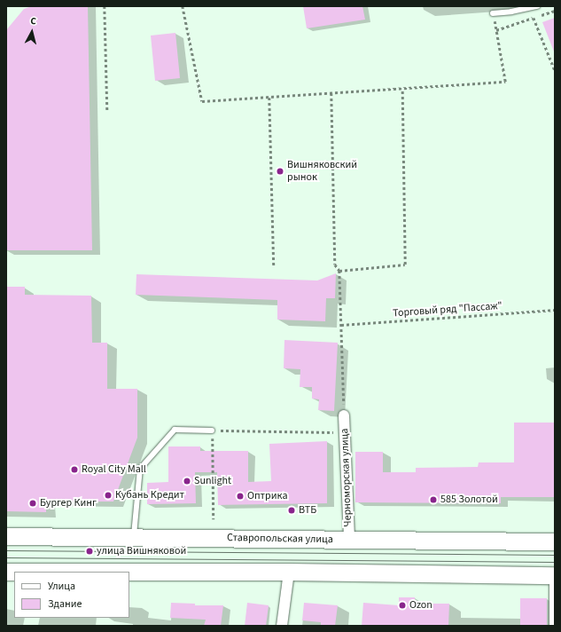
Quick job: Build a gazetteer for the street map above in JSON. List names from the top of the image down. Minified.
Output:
{"streets":{"main road":["Ставропольская улица"],"street":["Черноморская улица"],"path":["Торговый ряд \"Пассаж\""]},"crossings":[["Черноморская улица","Ставропольская улица"]],"places":["Вишняковский рынок","Royal City Mall","Sunlight","Кубань Кредит","Оптрика","585 Золотой","Бургер Кинг","ВТБ","улица Вишняковой","Ozon"],"legend":["Улица","Здание"],"north":"top"}
